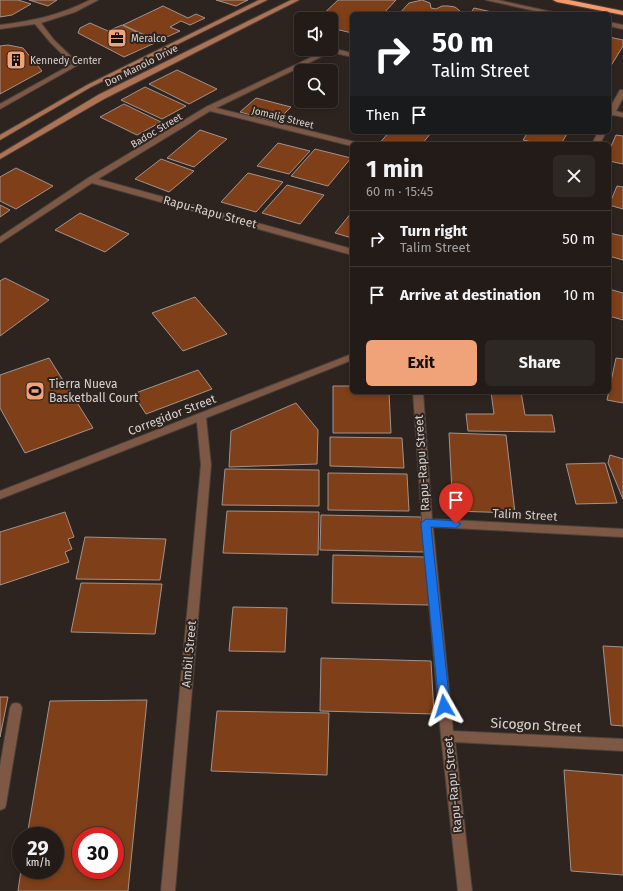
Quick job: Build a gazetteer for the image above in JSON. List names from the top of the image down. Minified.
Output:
{"streets":{"street":["Don Manolo Drive","Jomalig Street","Badoc Street","Rapu-Rapu Street","Corregidor Street","Talim Street","Ambil Street","Sicogon Street"]},"crossings":[["Jomalig Street","Badoc Street"],["Badoc Street","Rapu-Rapu Street"],["Rapu-Rapu Street","Talim Street"],["Rapu-Rapu Street","Sicogon Street"],["Corregidor Street","Ambil Street"]],"places":{"office":["Meralco"],"building":["Kennedy Center"],"sports":["Tierra Nueva Basketball Court"]},"page":{"turn":["50 m","Talim Street"],"then":"Then","heading":["1 min","60 m · 15:45"],"list":[{"name":"Turn right","note":"Talim Street","value":"50 m"},{"name":"Arrive at destination","value":"10 m"}],"buttons":["Exit","Share"],"speed":"29 km/h","limit":"30"}}
